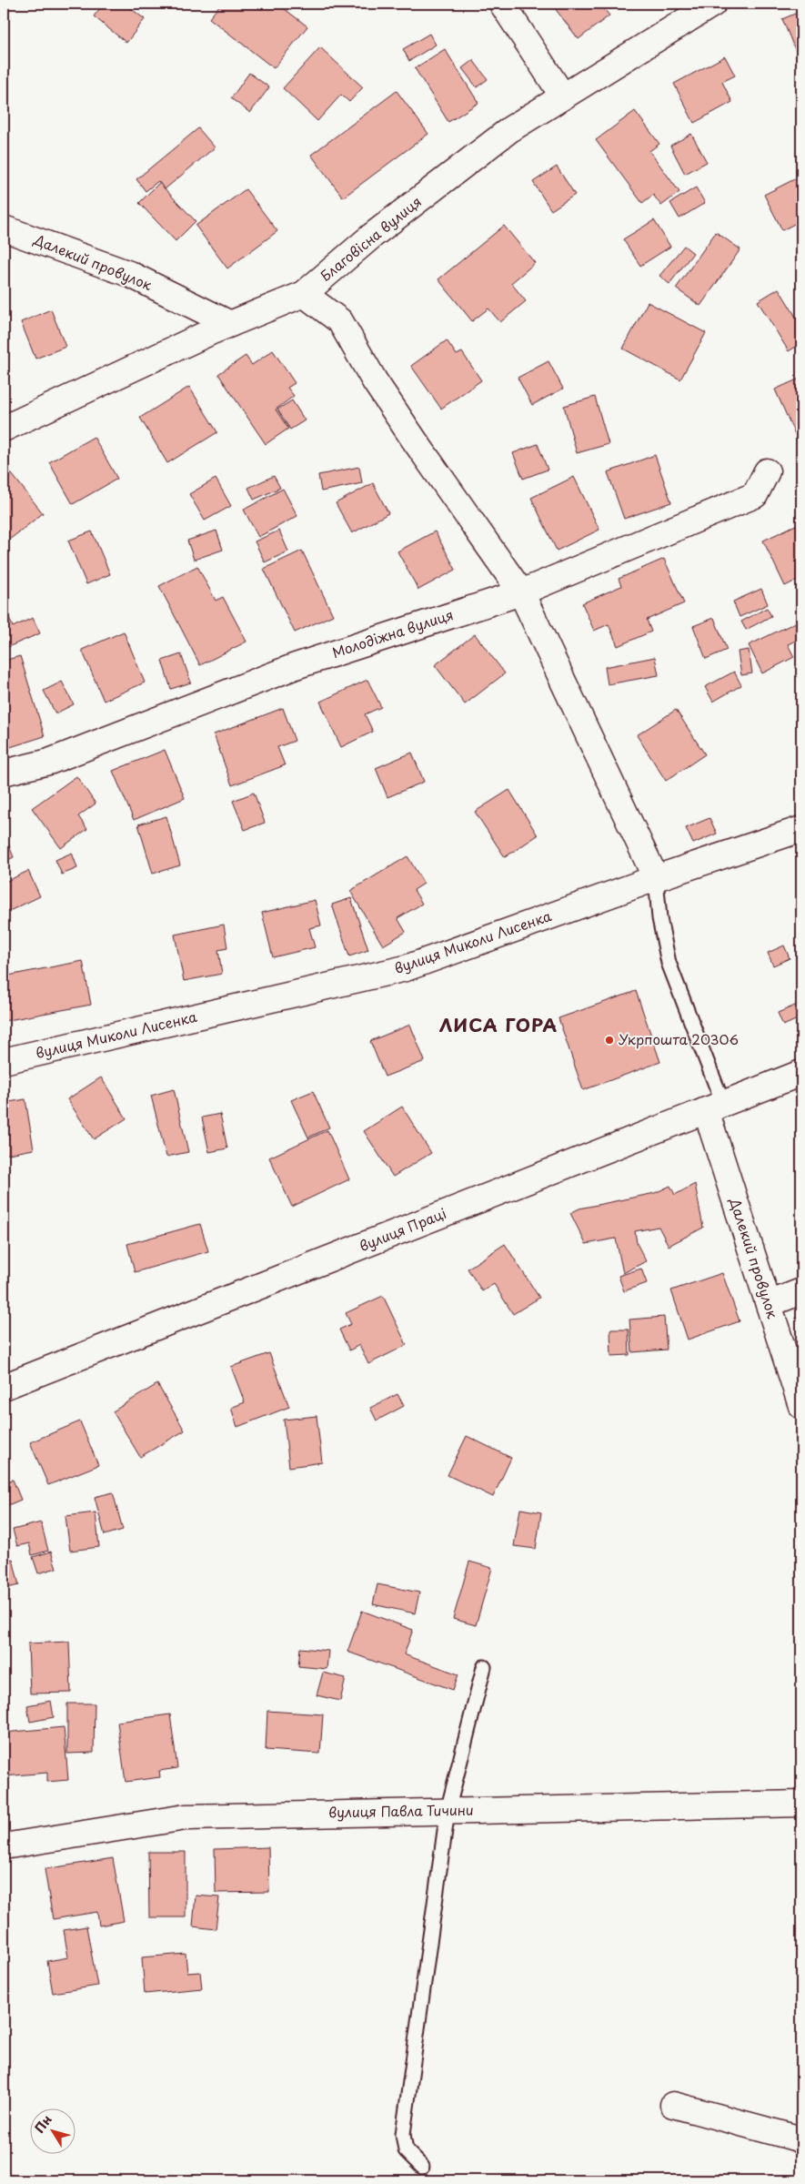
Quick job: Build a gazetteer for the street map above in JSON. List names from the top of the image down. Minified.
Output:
{"streets":{"street":["Благовісна вулиця","Далекий провулок","Молодіжна вулиця","вулиця Миколи Лисенка","вулиця Праці","вулиця Павла Тичини"]},"crossings":[["Благовісна вулиця","Далекий провулок"],["Далекий провулок","вулиця Праці"]],"districts":["ЛИСА ГОРА"],"places":["Укрпошта 20306"],"north":"top left"}
